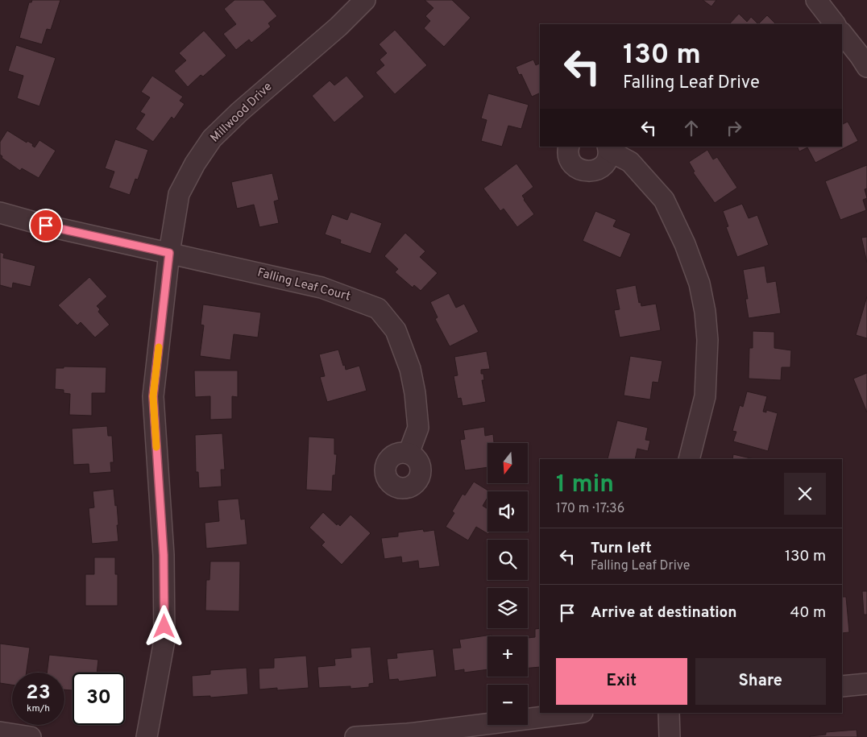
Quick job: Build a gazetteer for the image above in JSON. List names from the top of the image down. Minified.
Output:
{"streets":{"street":["Millwood Drive","Falling Leaf Court"]},"crossings":[["Millwood Drive","Falling Leaf Court"]],"north":"bottom","page":{"turn":["130 m","Falling Leaf Drive"],"map_buttons":["+","−"],"heading":["1 min","170 m · 17:36"],"list":[{"name":"Turn left","note":"Falling Leaf Drive","value":"130 m"},{"name":"Arrive at destination","value":"40 m"}],"buttons":["Exit","Share"],"speed":"23 km/h","limit":"30"}}
